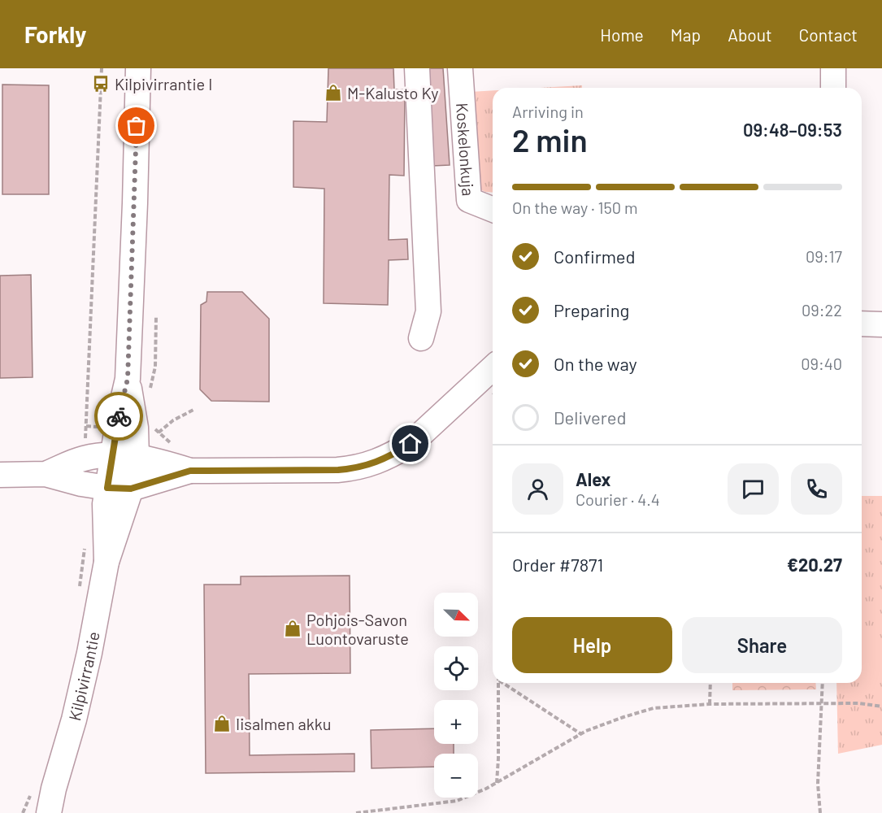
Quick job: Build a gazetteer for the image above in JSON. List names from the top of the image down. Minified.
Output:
{"streets":{"street":["Koskelonkuja","Kilpivirrantie"]},"places":{"bus stop":["Kilpivirrantie I"],"shop":["M-Kalusto Ky","Pohjois-Savon Luontovaruste","Iisalmen akku"]},"north":"bottom right","page":{"header":"Forkly","nav":["Home","Map","About","Contact"],"heading":["2 min","Arriving in","09:48–09:53"],"panel":["Alex","Courier · 4.4","Order #7871","€20.27"],"bar":"On the way · 150 m","list":[["Confirmed","09:17"],["Preparing","09:22"],["On the way","09:40"],"Delivered"],"map_buttons":["+","−"],"buttons":["Help","Share"]}}
